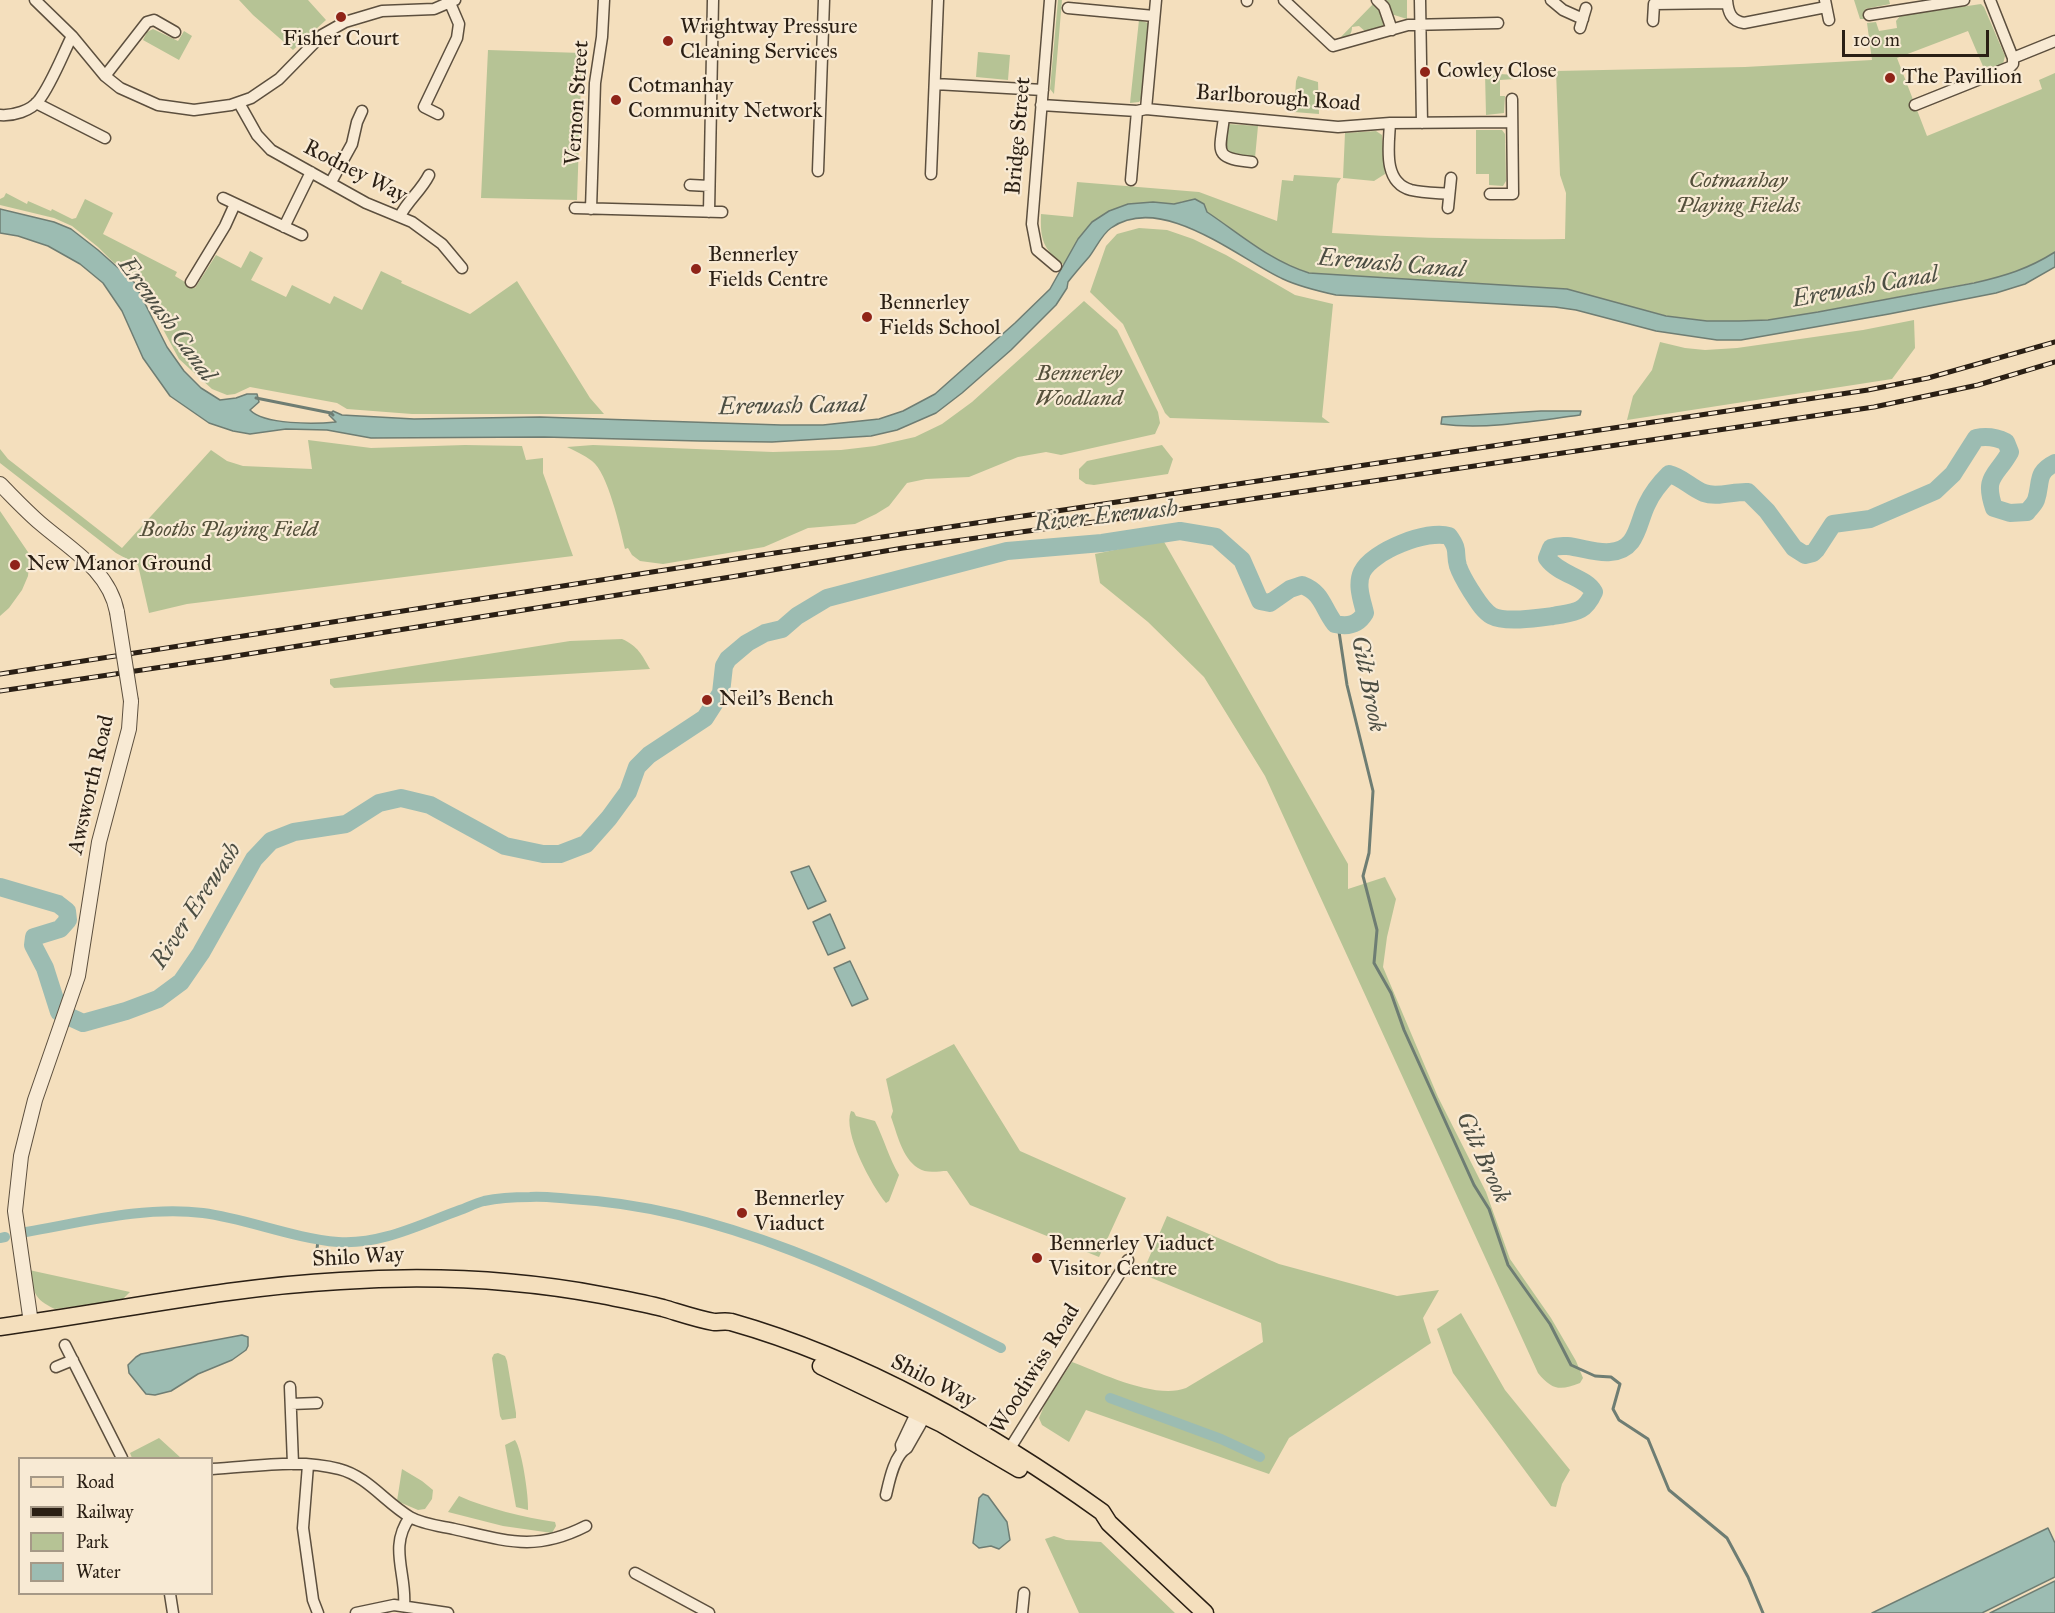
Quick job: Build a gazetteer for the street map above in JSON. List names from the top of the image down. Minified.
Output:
{"streets":{"main road":["Shilo Way"],"street":["Barlborough Road","Vernon Street","Bridge Street","Rodney Way","Awsworth Road","Woodiwiss Road"]},"crossings":[["Barlborough Road","Bridge Street"],["Awsworth Road","Shilo Way"],["Shilo Way","Woodiwiss Road"]],"water":["Erewash Canal","River Erewash","Gilt Brook"],"parks":["Cotmanhay Playing Fields","Bennerley Woodland","Booths Playing Field"],"places":["Fisher Court","Wrightway Pressure Cleaning Services","Cowley Close","The Pavillion","Cotmanhay Community Network","Bennerley Fields Centre","Bennerley Fields School","New Manor Ground","Neil's Bench","Bennerley Viaduct","Bennerley Viaduct Visitor Centre"],"legend":["Road","Railway","Park","Water"],"scale_bar":"100 m"}
